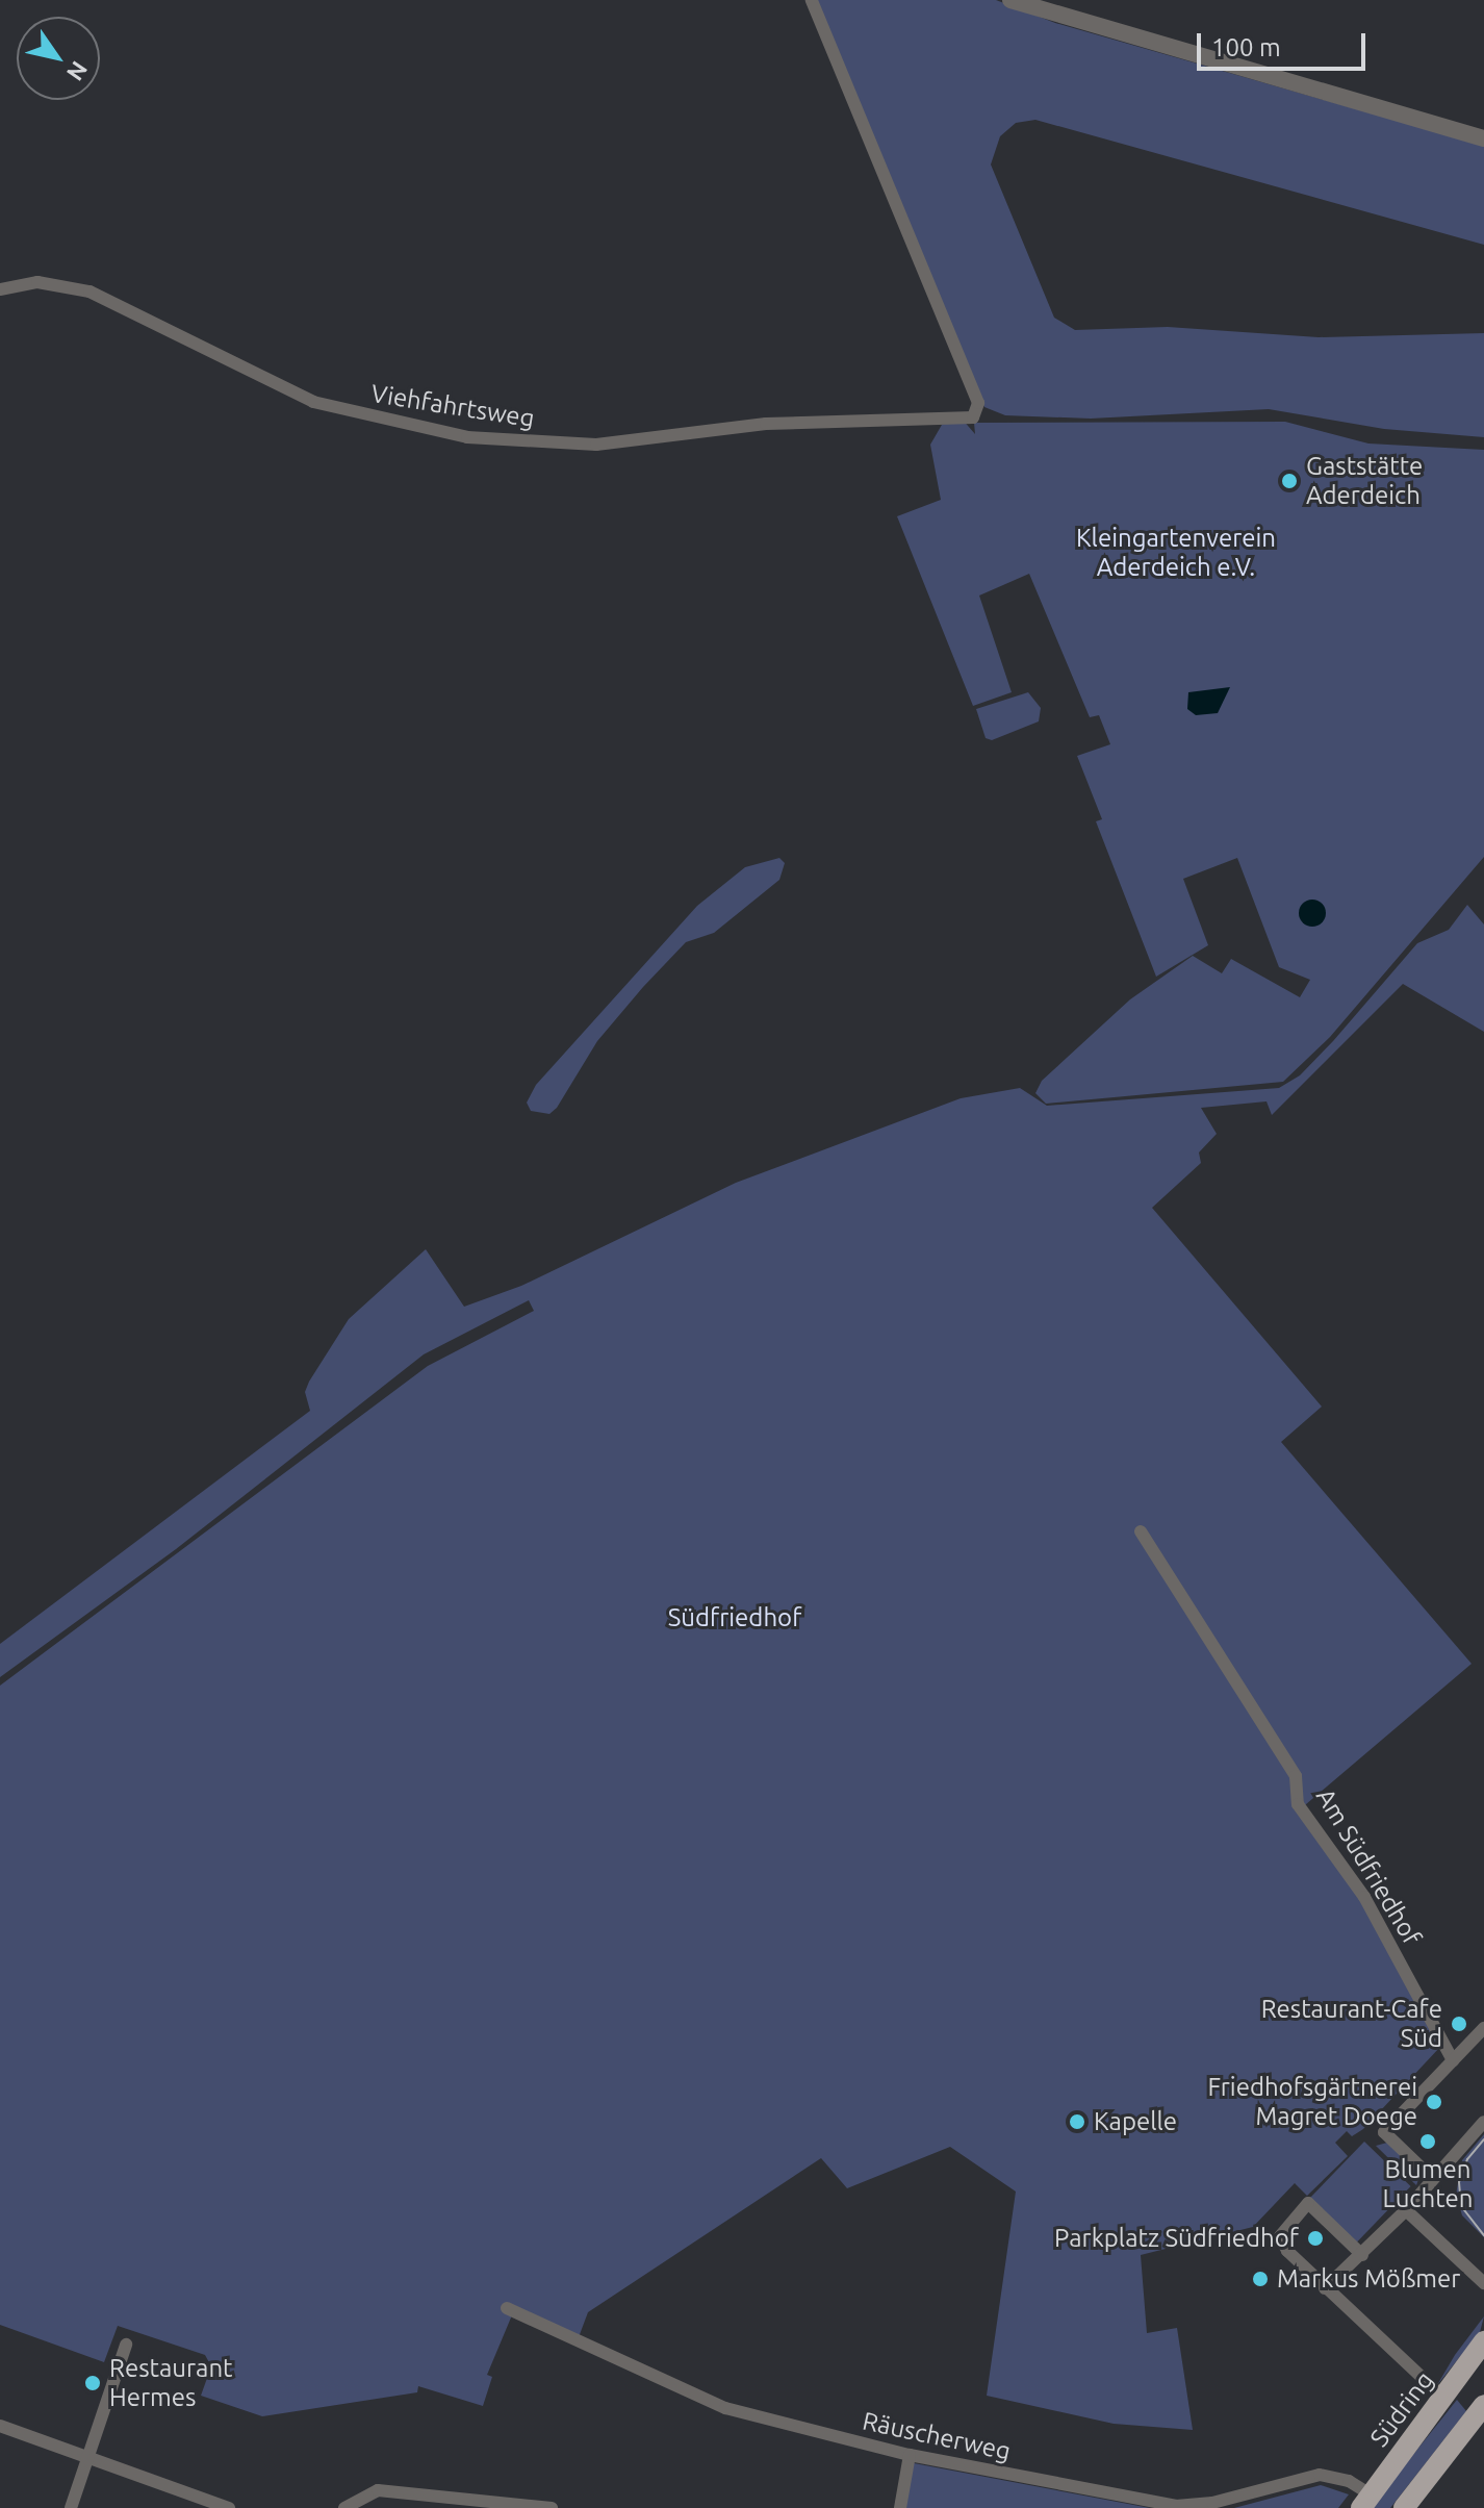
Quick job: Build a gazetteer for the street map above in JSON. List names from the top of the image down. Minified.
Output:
{"streets":{"main road":["Südring"],"street":["Viehfahrtsweg","Am Südfriedhof","Räuscherweg"]},"crossings":[["Südring","Räuscherweg"]],"parks":["Kleingartenverein Aderdeich e.V.","Südfriedhof"],"places":["Gaststätte Aderdeich","Restaurant-Cafe Süd","Friedhofsgärtnerei Magret Doege","Kapelle","Blumen Luchten","Parkplatz Südfriedhof","Markus Mößmer","Restaurant Hermes"],"scale_bar":"100 m","north":"bottom right"}
